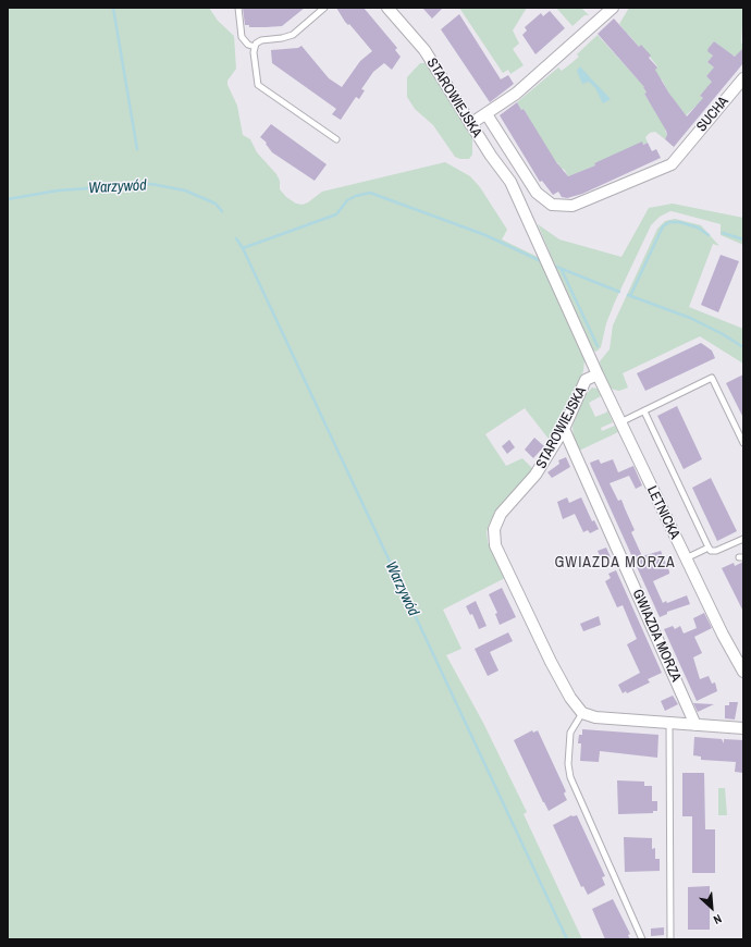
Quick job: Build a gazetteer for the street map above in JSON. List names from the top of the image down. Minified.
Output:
{"streets":{"street":["STAROWIEJSKA","SUCHA","LETNICKA","GWIAZDA MORZA"]},"crossings":[["STAROWIEJSKA","SUCHA"],["STAROWIEJSKA","LETNICKA"],["STAROWIEJSKA","GWIAZDA MORZA"]],"districts":["GWIAZDA MORZA"],"water":["Warzywód"],"north":"bottom right"}
